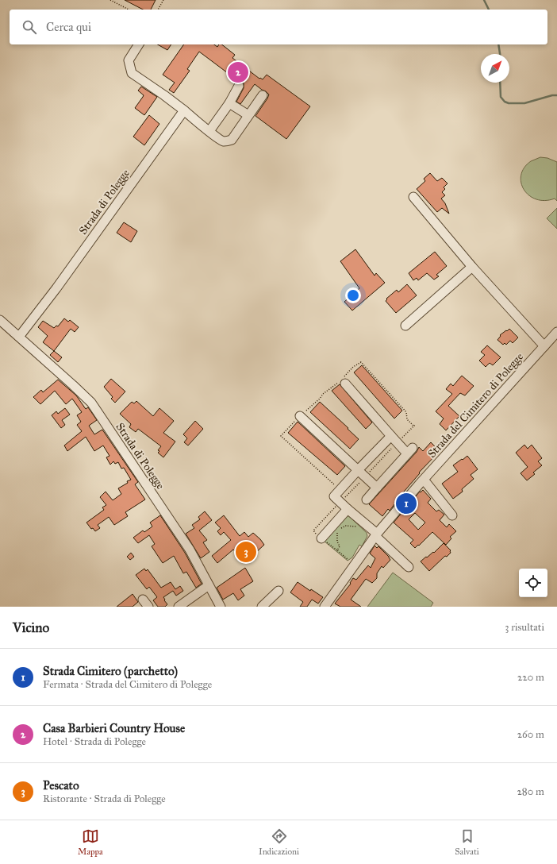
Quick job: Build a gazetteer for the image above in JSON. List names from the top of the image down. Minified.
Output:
{"streets":{"street":["Strada di Polegge","Strada del Cimitero di Polegge"]},"north":"top right","page":{"search":"Cerca qui","pins":["2","1","3"],"heading":["Vicino","3 risultati"],"list":[{"mark":"1","name":"Strada Cimitero (parchetto)","note":"Fermata · Strada del Cimitero di Polegge","value":"220 m"},{"mark":"2","name":"Casa Barbieri Country House","note":"Hotel · Strada di Polegge","value":"260 m"},{"mark":"3","name":"Pescato","note":"Ristorante · Strada di Polegge","value":"280 m"}],"nav":["Mappa","Indicazioni","Salvati"]}}
